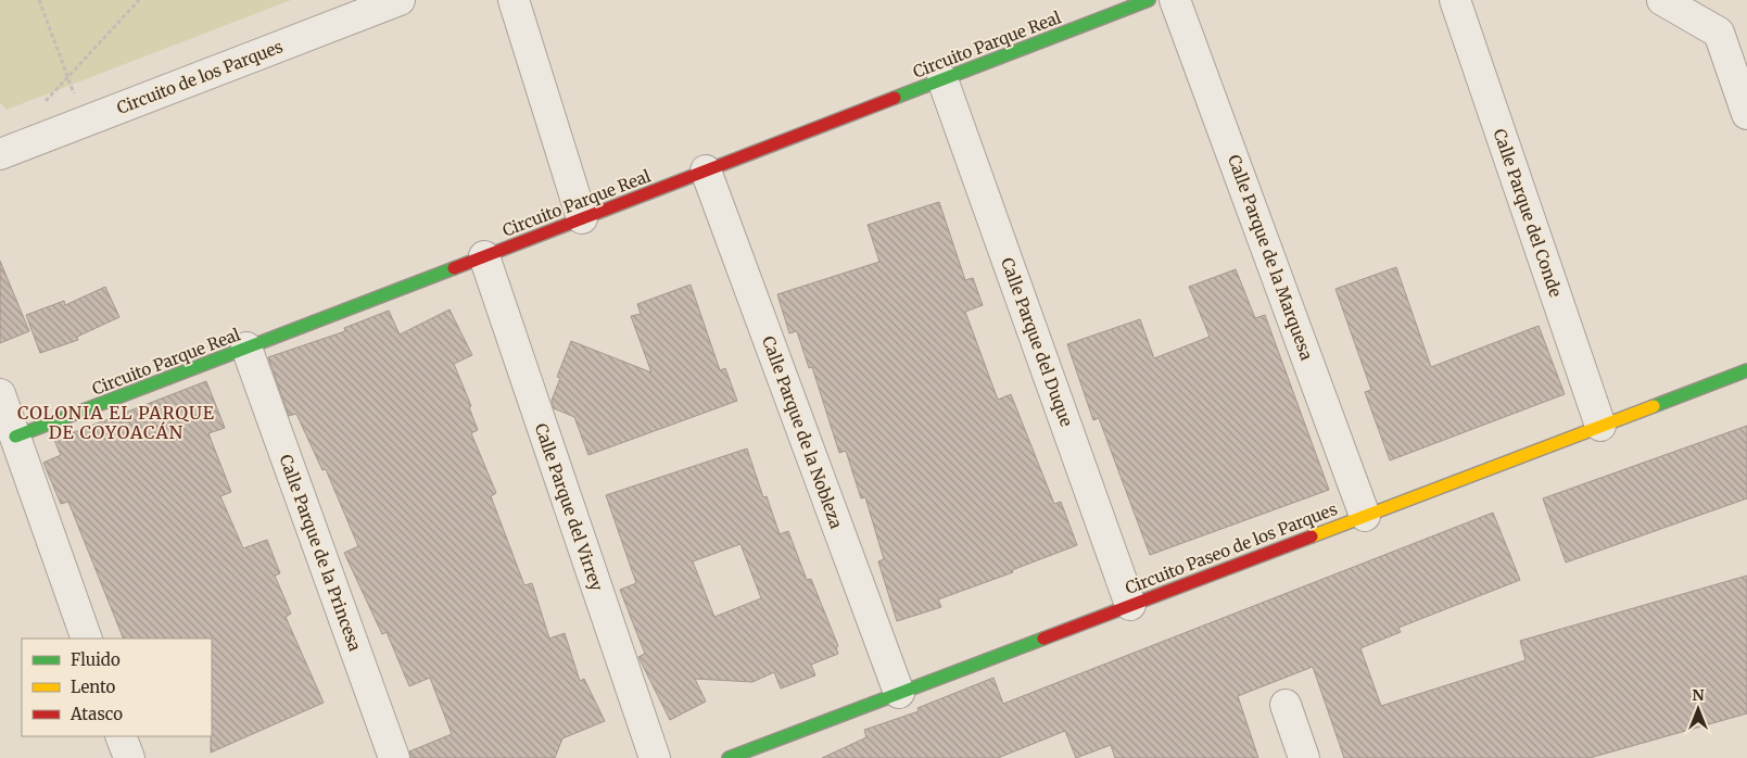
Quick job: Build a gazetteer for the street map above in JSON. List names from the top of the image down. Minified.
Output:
{"streets":{"street":["Circuito Parque Real","Circuito de los Parques","Calle Parque del Conde","Calle Parque de la Marquesa","Calle Parque del Duque","Calle Parque de la Nobleza","Calle Parque del Virrey","Circuito Paseo de los Parques","Calle Parque de la Princesa"]},"crossings":[["Circuito Parque Real","Calle Parque del Duque"],["Circuito Parque Real","Calle Parque de la Nobleza"],["Circuito Parque Real","Calle Parque del Virrey"],["Circuito Parque Real","Calle Parque de la Princesa"],["Calle Parque del Conde","Circuito Paseo de los Parques"],["Calle Parque de la Marquesa","Circuito Paseo de los Parques"],["Calle Parque del Duque","Circuito Paseo de los Parques"],["Calle Parque de la Nobleza","Circuito Paseo de los Parques"]],"districts":["COLONIA EL PARQUE DE COYOACÁN"],"legend":["Fluido","Lento","Atasco"],"north":"top"}
